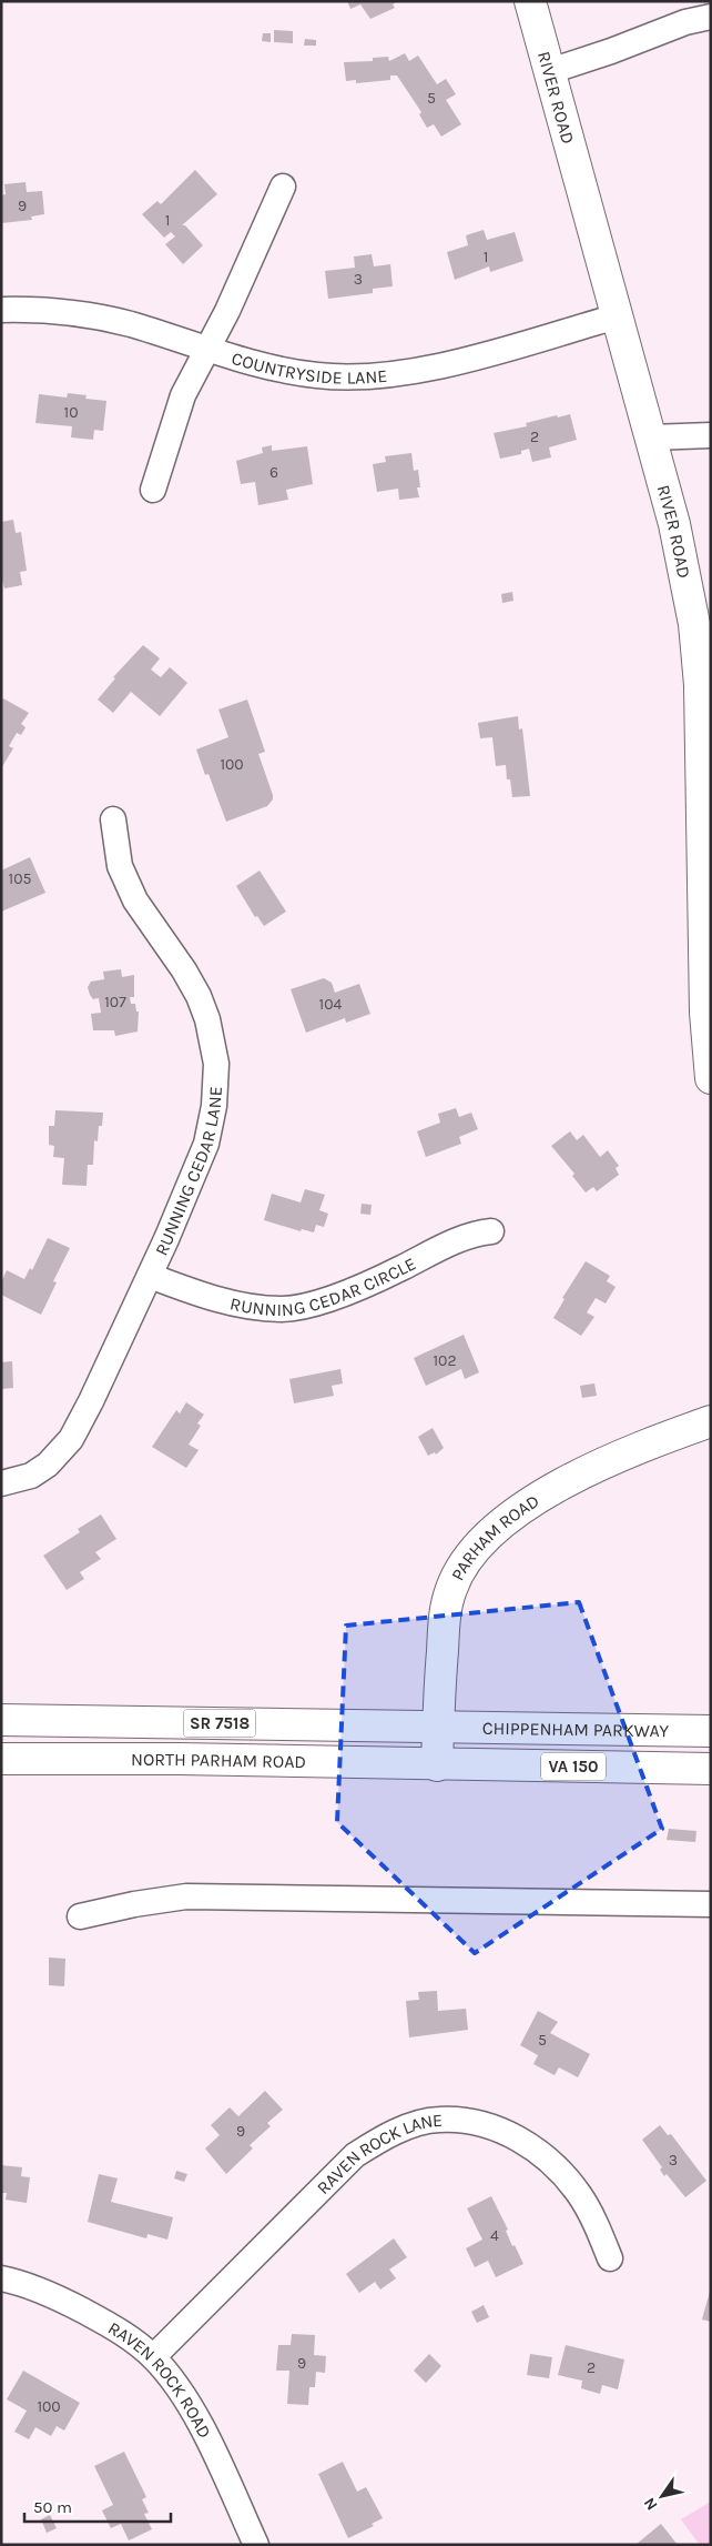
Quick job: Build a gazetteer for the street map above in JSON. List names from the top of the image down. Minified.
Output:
{"streets":{"main road":["RIVER ROAD","PARHAM ROAD","SR 7518","CHIPPENHAM PARKWAY","NORTH PARHAM ROAD","VA 150"],"street":["COUNTRYSIDE LANE","RUNNING CEDAR LANE","RUNNING CEDAR CIRCLE","RAVEN ROCK LANE","RAVEN ROCK ROAD"]},"crossings":[["RIVER ROAD","COUNTRYSIDE LANE"],["RUNNING CEDAR LANE","RUNNING CEDAR CIRCLE"],["PARHAM ROAD","CHIPPENHAM PARKWAY"],["PARHAM ROAD","NORTH PARHAM ROAD"],["PARHAM ROAD","VA 150"],["CHIPPENHAM PARKWAY","NORTH PARHAM ROAD"],["NORTH PARHAM ROAD","VA 150"],["RAVEN ROCK LANE","RAVEN ROCK ROAD"]],"house_numbers":["5","9","1","1","3","10","2","6","100","105","107","104","102","5","9","3","4","9","2","100"],"scale_bar":"50 m","north":"bottom left"}
